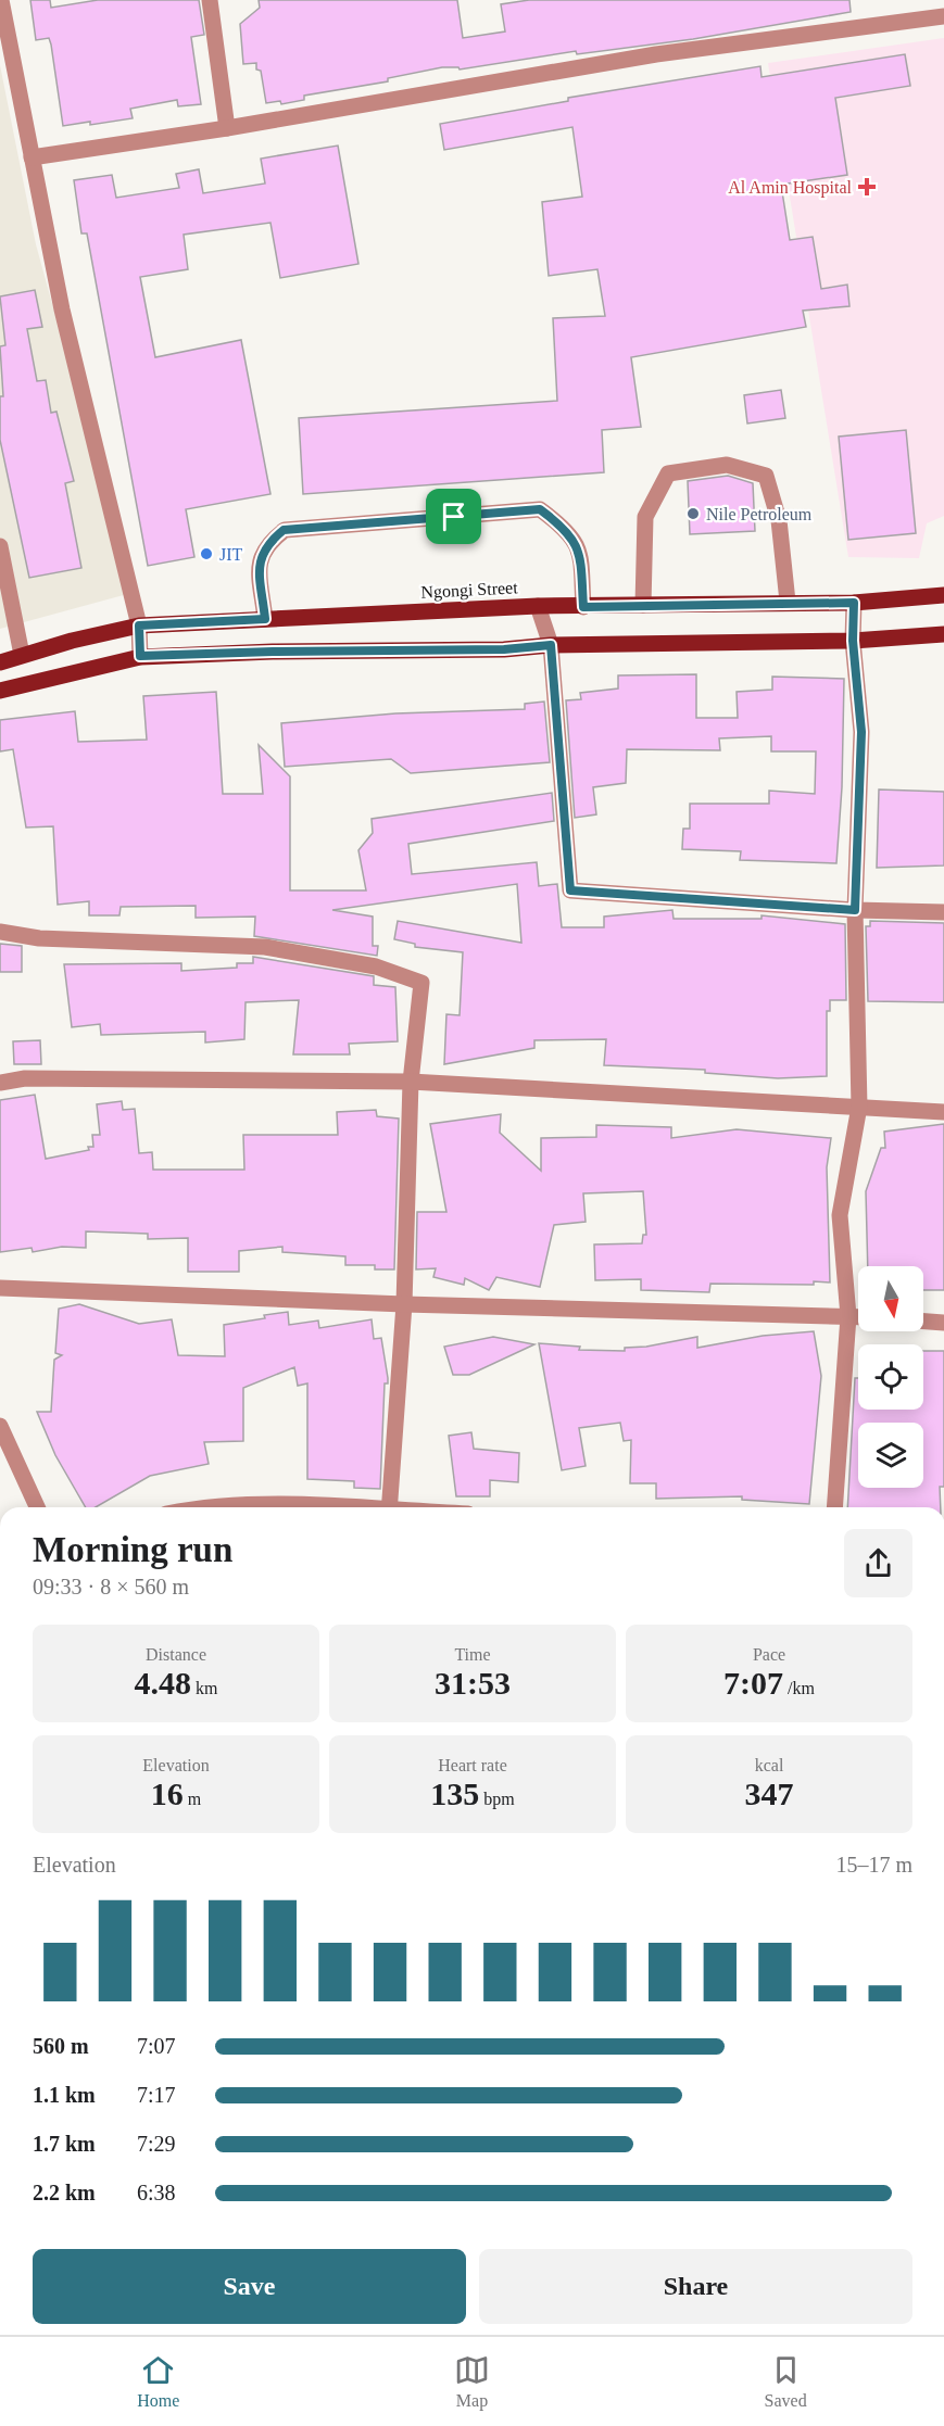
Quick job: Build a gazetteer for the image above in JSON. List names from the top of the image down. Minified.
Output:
{"streets":{"main road":["Ngongi Street"]},"places":{"health":["Al Amin Hospital"],"other":["Nile Petroleum","JIT"]},"north":"bottom","page":{"heading":["Morning run","09:33 · 8 × 560 m"],"stats":[["Distance","4.48 km"],["Time","31:53"],["Pace","7:07 /km"],["Elevation","16 m"],["Heart rate","135 bpm"],["kcal","347"]],"chart":["Elevation","15–17 m"],"list":[{"name":"560 m","note":"7:07"},{"name":"1.1 km","note":"7:17"},{"name":"1.7 km","note":"7:29"},{"name":"2.2 km","note":"6:38"}],"buttons":["Save","Share"],"tabs":["Home","Map","Saved"]}}
